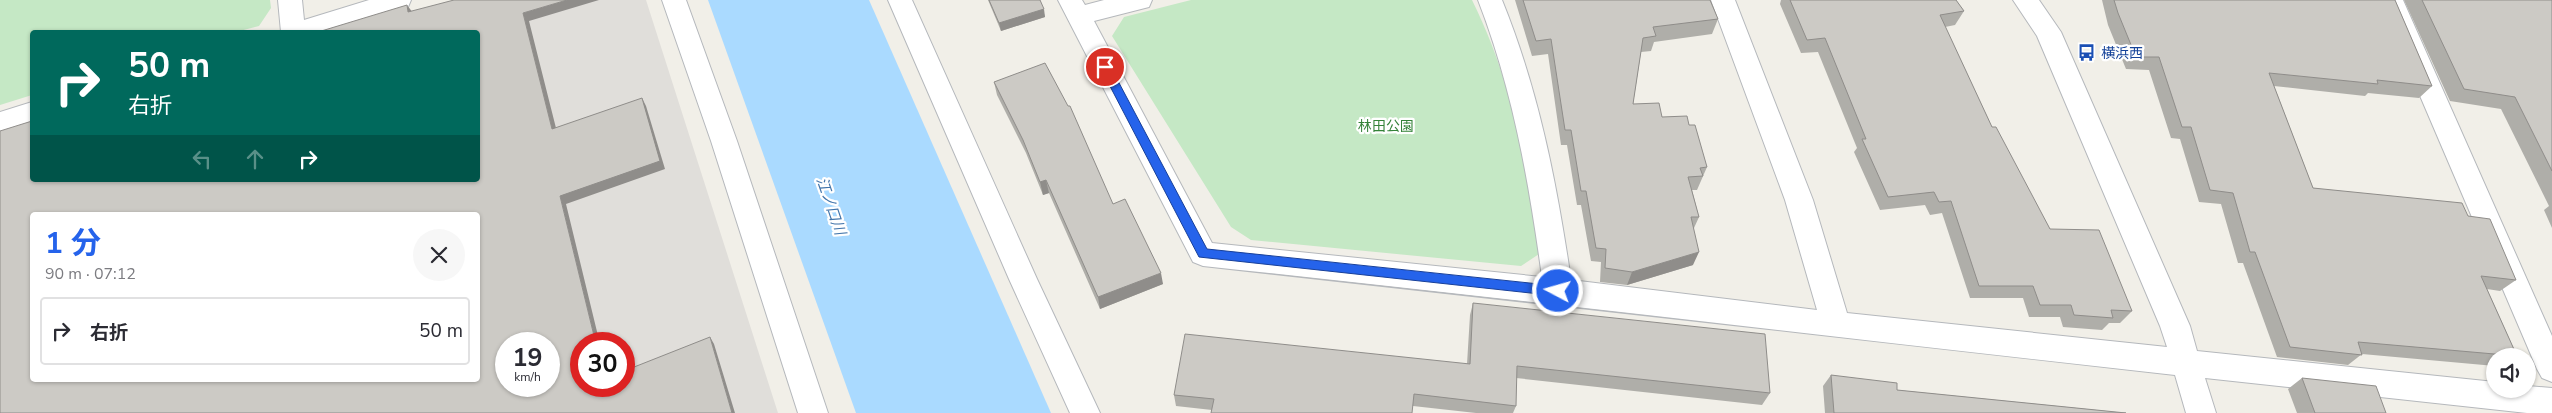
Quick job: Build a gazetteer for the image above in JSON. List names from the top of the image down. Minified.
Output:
{"water":["江ノ口川"],"parks":["林田公園"],"places":{"bus stop":["横浜西"]},"page":{"turn":["50 m","右折"],"heading":["1 分","90 m · 07:12"],"list":[{"name":"右折","value":"50 m"}],"speed":"19 km/h","limit":"30"}}
